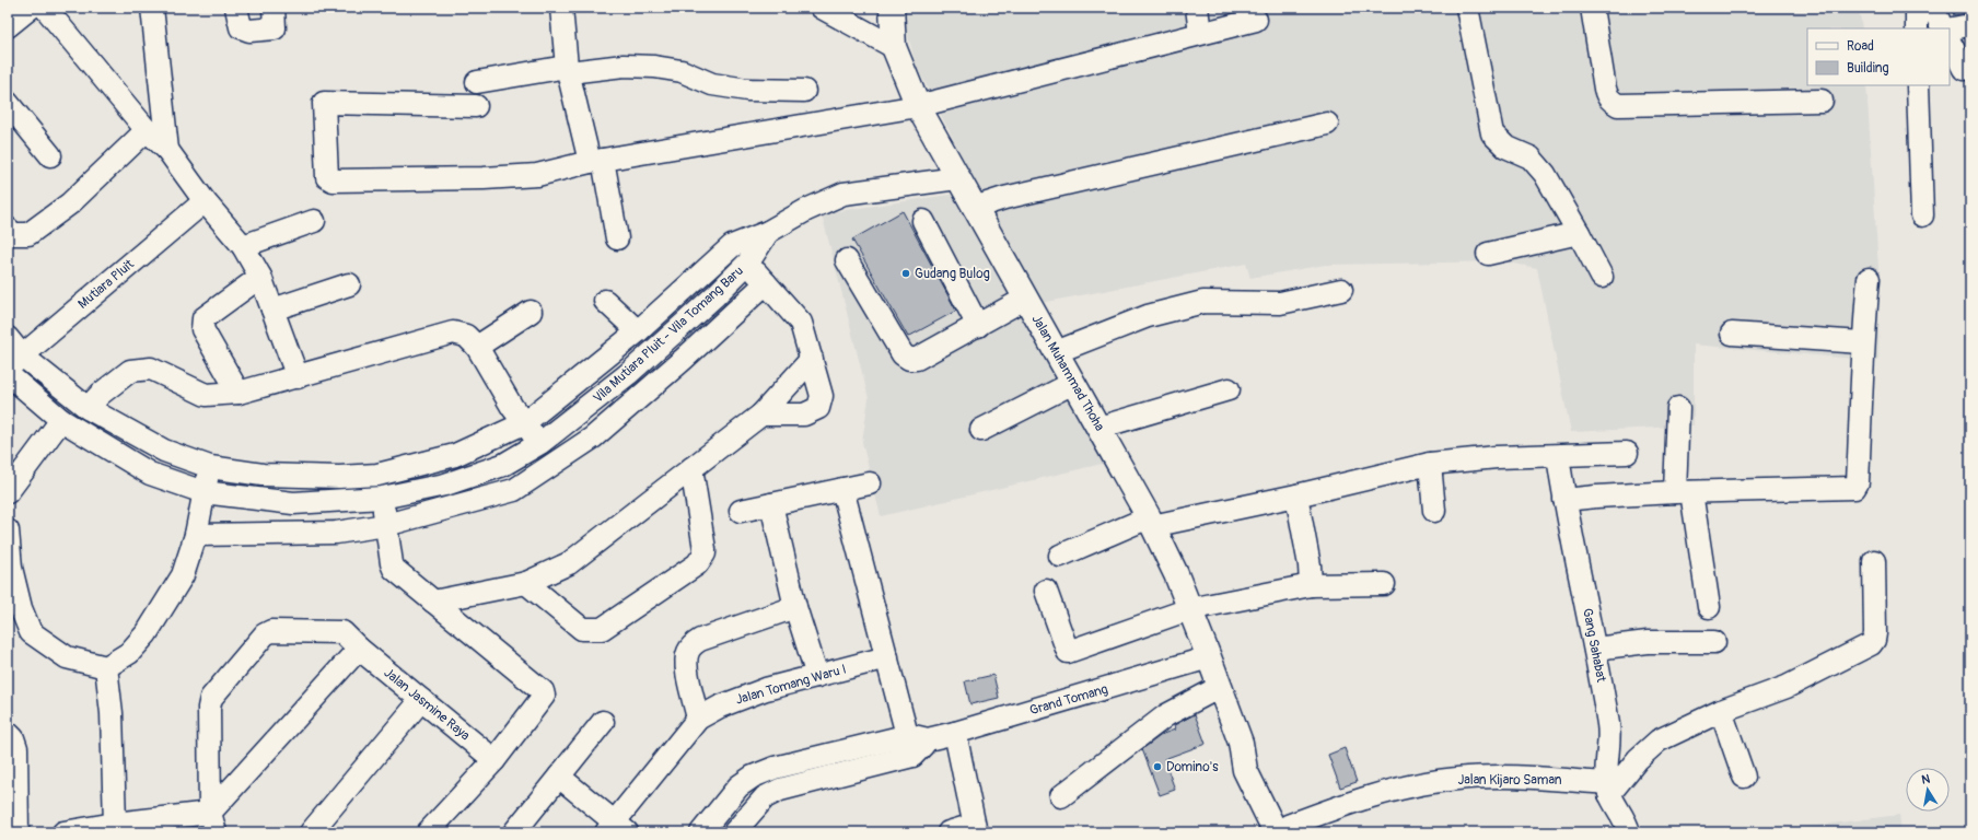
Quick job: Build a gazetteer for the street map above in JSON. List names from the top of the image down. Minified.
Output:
{"streets":{"main road":["Jalan Muhammad Thoha"],"street":["Mutiara Pluit","Vila Mutiara Pluit - Vila Tomang Baru","Gang Sahabat","Jalan Tomang Waru I","Grand Tomang","Jalan Jasmine Raya","Jalan Kijaro Saman"]},"crossings":[["Mutiara Pluit","Vila Mutiara Pluit - Vila Tomang Baru"],["Vila Mutiara Pluit - Vila Tomang Baru","Jalan Muhammad Thoha"],["Jalan Muhammad Thoha","Grand Tomang"],["Jalan Muhammad Thoha","Jalan Kijaro Saman"],["Gang Sahabat","Jalan Kijaro Saman"]],"places":["Gudang Bulog","Domino's"],"legend":["Road","Building"],"north":"top"}
